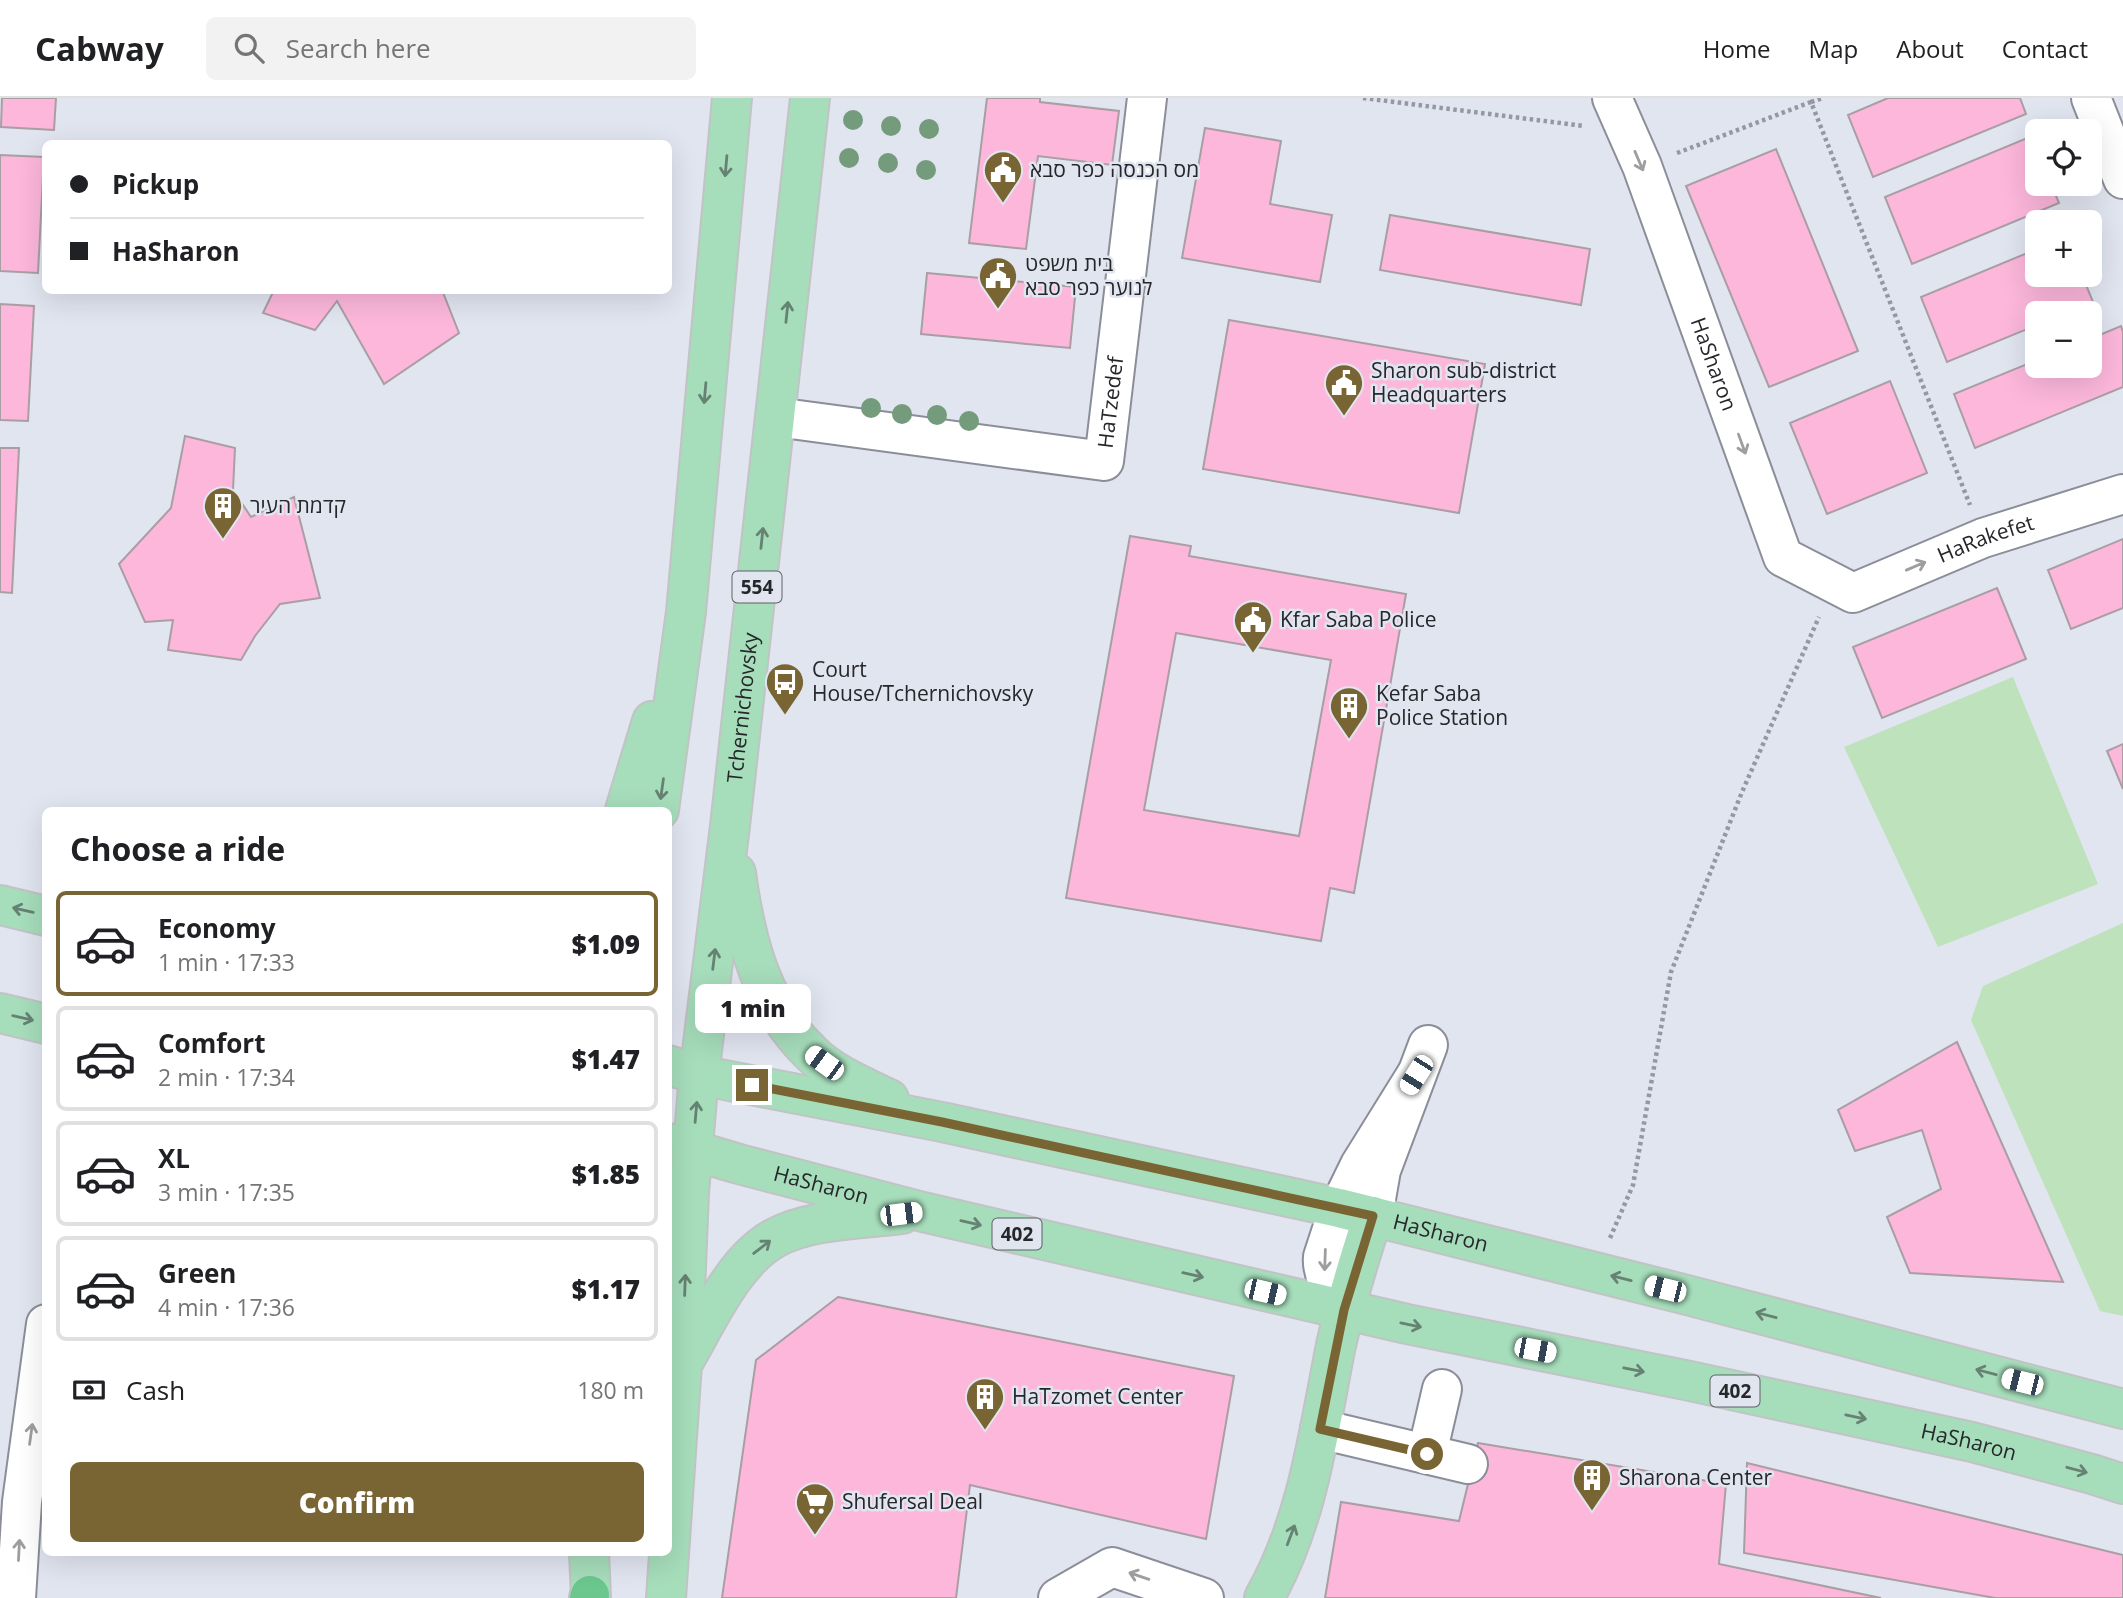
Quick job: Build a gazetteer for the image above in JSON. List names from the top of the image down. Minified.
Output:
{"streets":{"main road":["HaSharon","554","Tchernichovsky","402"],"street":["HaTzedef","HaRakefet"]},"crossings":[["HaSharon","HaRakefet"],["HaSharon","Tchernichovsky"],["HaTzedef","Tchernichovsky"]],"one_way":["HaRakefet"],"places":{"public building":["מס הכנסה כפר סבא","בית משפט לנוער כפר סבא","Sharon sub-district Headquarters","Kfar Saba Police"],"building":["קדמת העיר","Kefar Saba Police Station","HaTzomet Center","Sharona Center"],"bus stop":["Court House/Tchernichovsky"],"supermarket":["Shufersal Deal"]},"page":{"header":"Cabway","search":"Search here","nav":["Home","Map","About","Contact"],"map_buttons":["+","−"],"banner":["Pickup","HaSharon"],"heading":"Choose a ride","list":[{"name":"Economy","note":"1 min · 17:33","value":"$1.09"},{"name":"Comfort","note":"2 min · 17:34","value":"$1.47"},{"name":"XL","note":"3 min · 17:35","value":"$1.85"},{"name":"Green","note":"4 min · 17:36","value":"$1.17"}],"bubble":"1 min","pay":["Cash","180 m"],"buttons":"Confirm"}}
